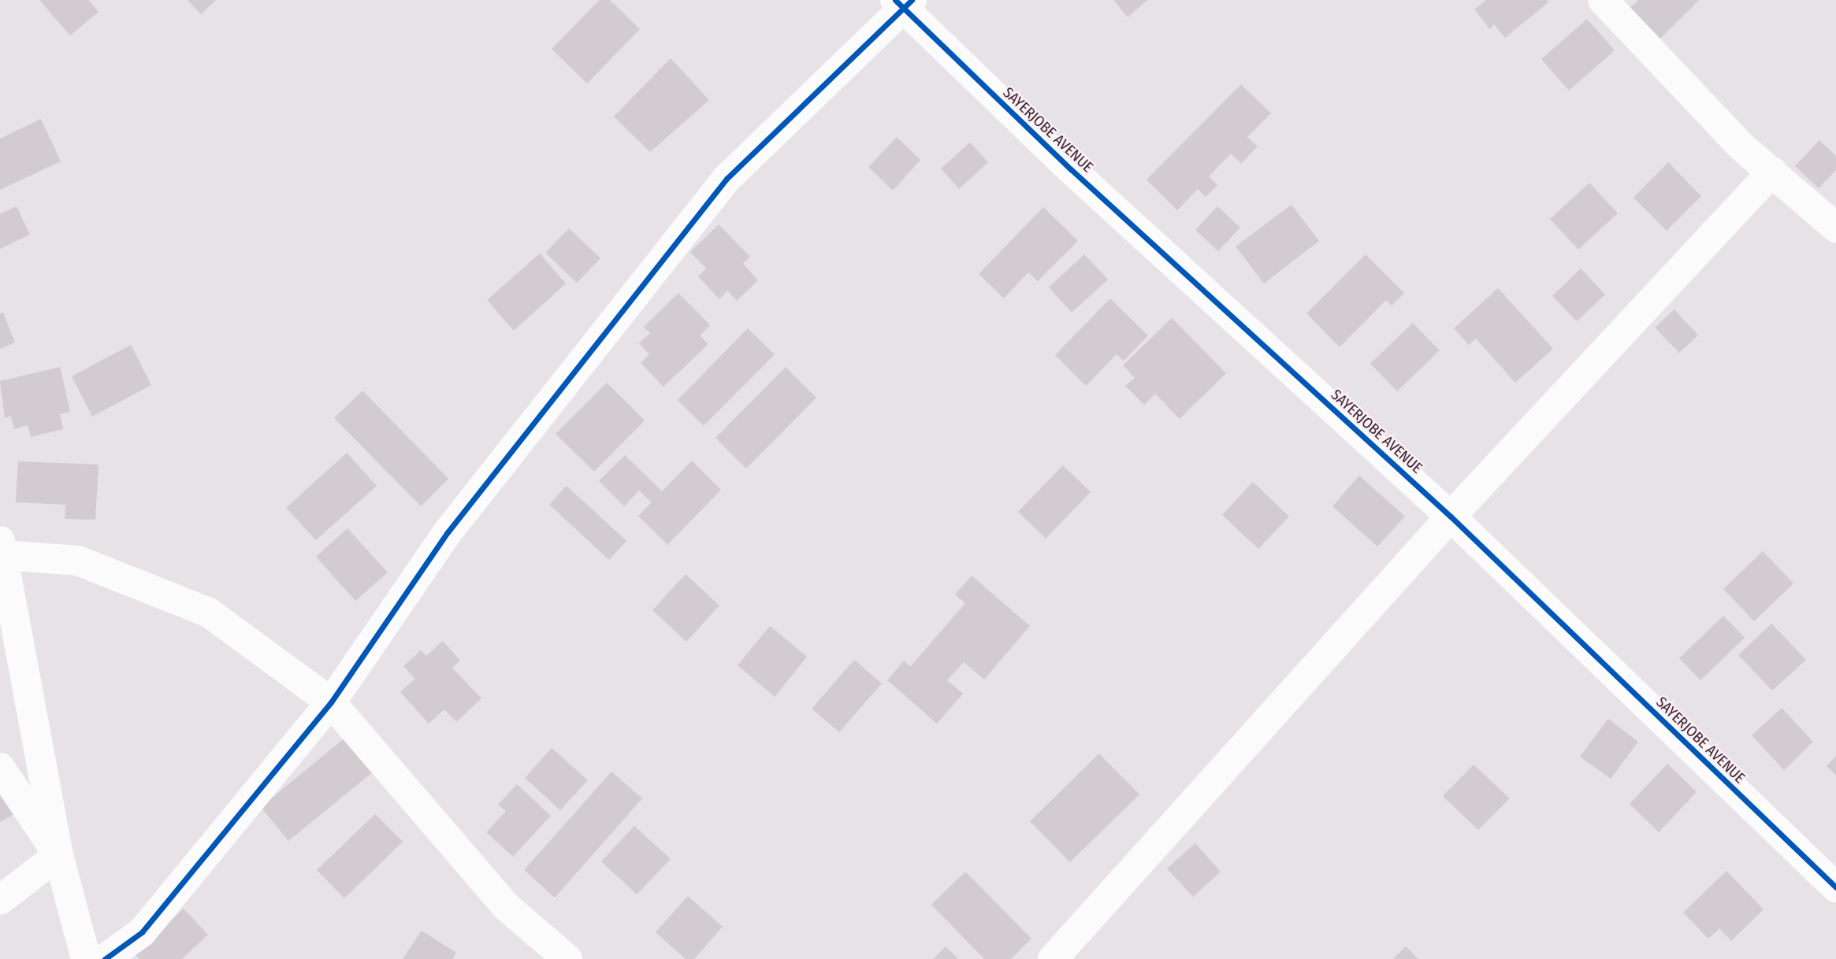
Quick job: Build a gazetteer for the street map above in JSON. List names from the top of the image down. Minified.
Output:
{"streets":{"street":["SAYERJOBE AVENUE"]}}
